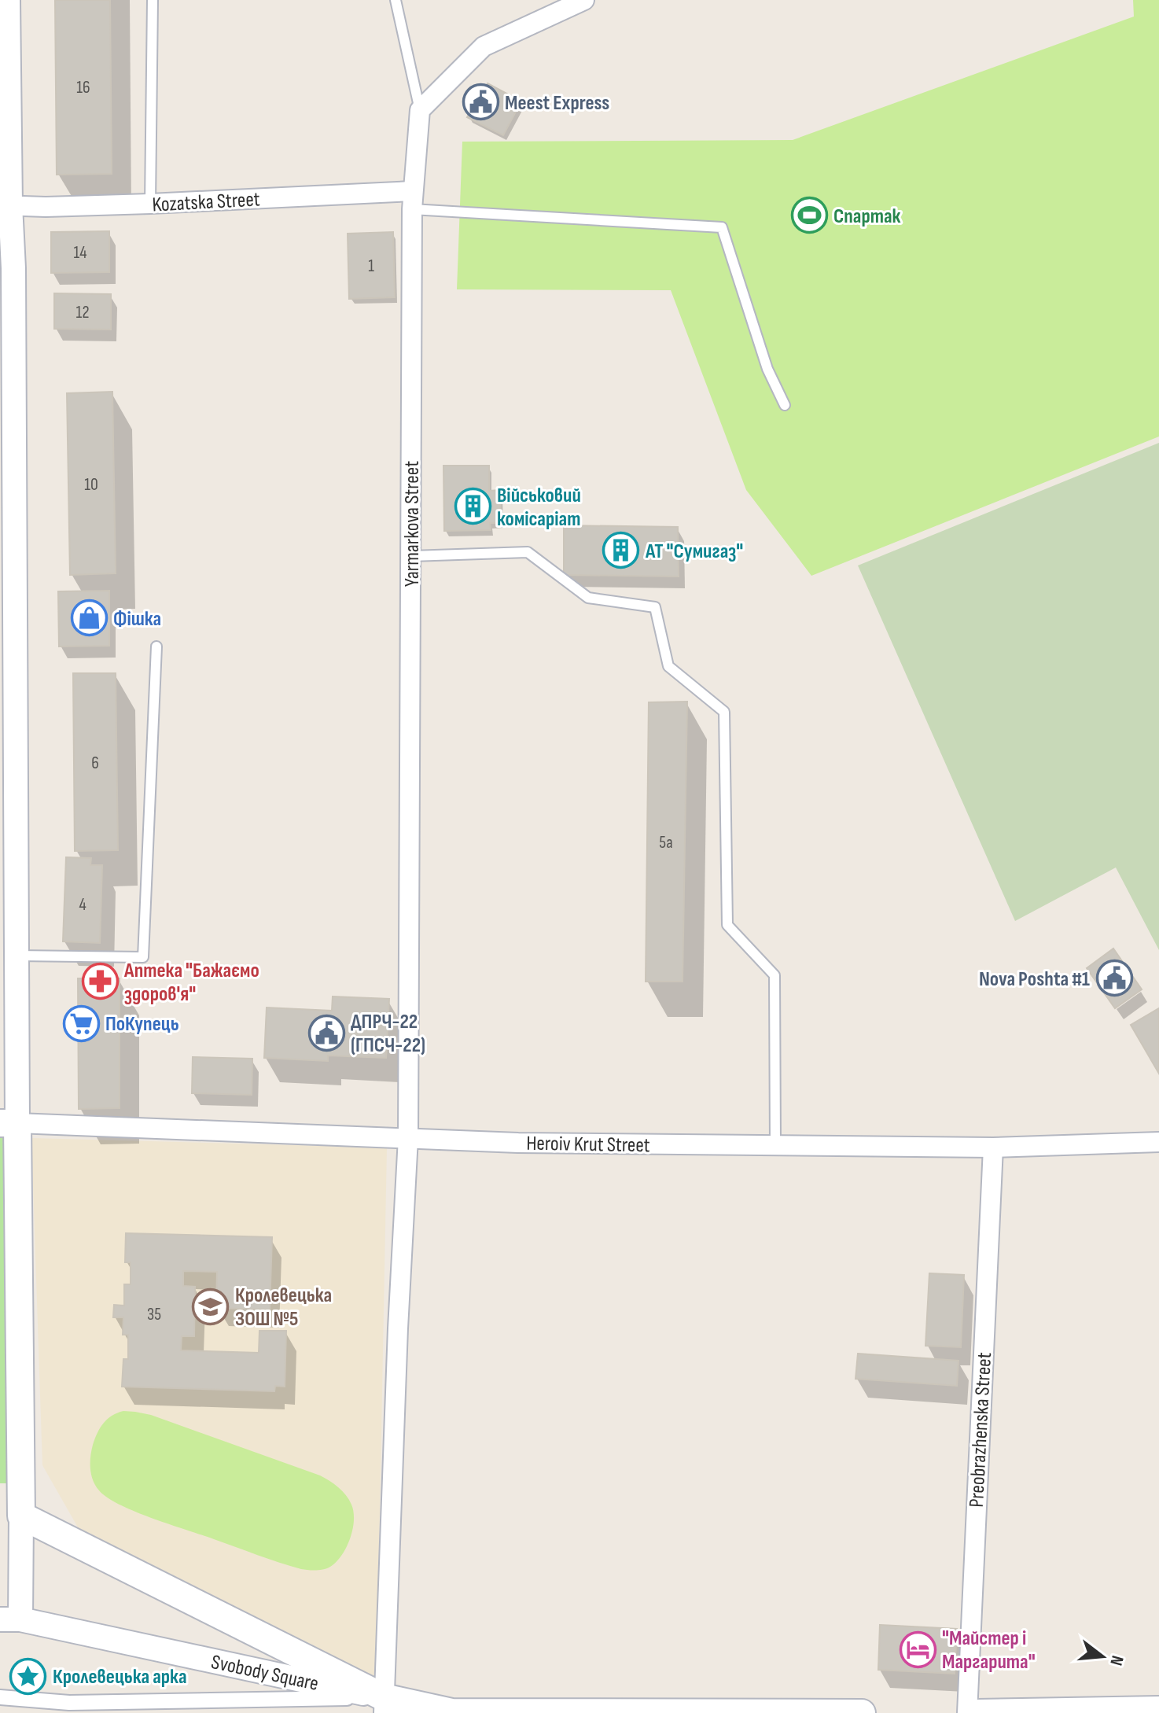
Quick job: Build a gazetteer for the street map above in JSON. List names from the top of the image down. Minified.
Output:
{"streets":{"street":["Kozatska Street","Yarmarkova Street","Heroiv Krut Street","Preobrazhenska Street","Svobody Square"]},"crossings":[["Kozatska Street","Yarmarkova Street"],["Yarmarkova Street","Heroiv Krut Street"],["Yarmarkova Street","Svobody Square"],["Heroiv Krut Street","Preobrazhenska Street"]],"places":{"public building":["Meest Express","Nova Poshta #1","ДПРЧ-22 (ГПСЧ-22)"],"sports":["Спартак"],"building":["Військовий комісаріат","АТ \"Сумигаз\""],"shop":["Фішка"],"pharmacy":["Аптека \"Бажаємо здоров'я\""],"supermarket":["ПоКупець"],"school or university":["Кролевецька ЗОШ №5"],"hotel":["\"Майстер і Маргарита\""],"place":["Кролевецька арка"]},"house_numbers":["16","14","1","12","10","6","5а","4","35"],"north":"right"}
